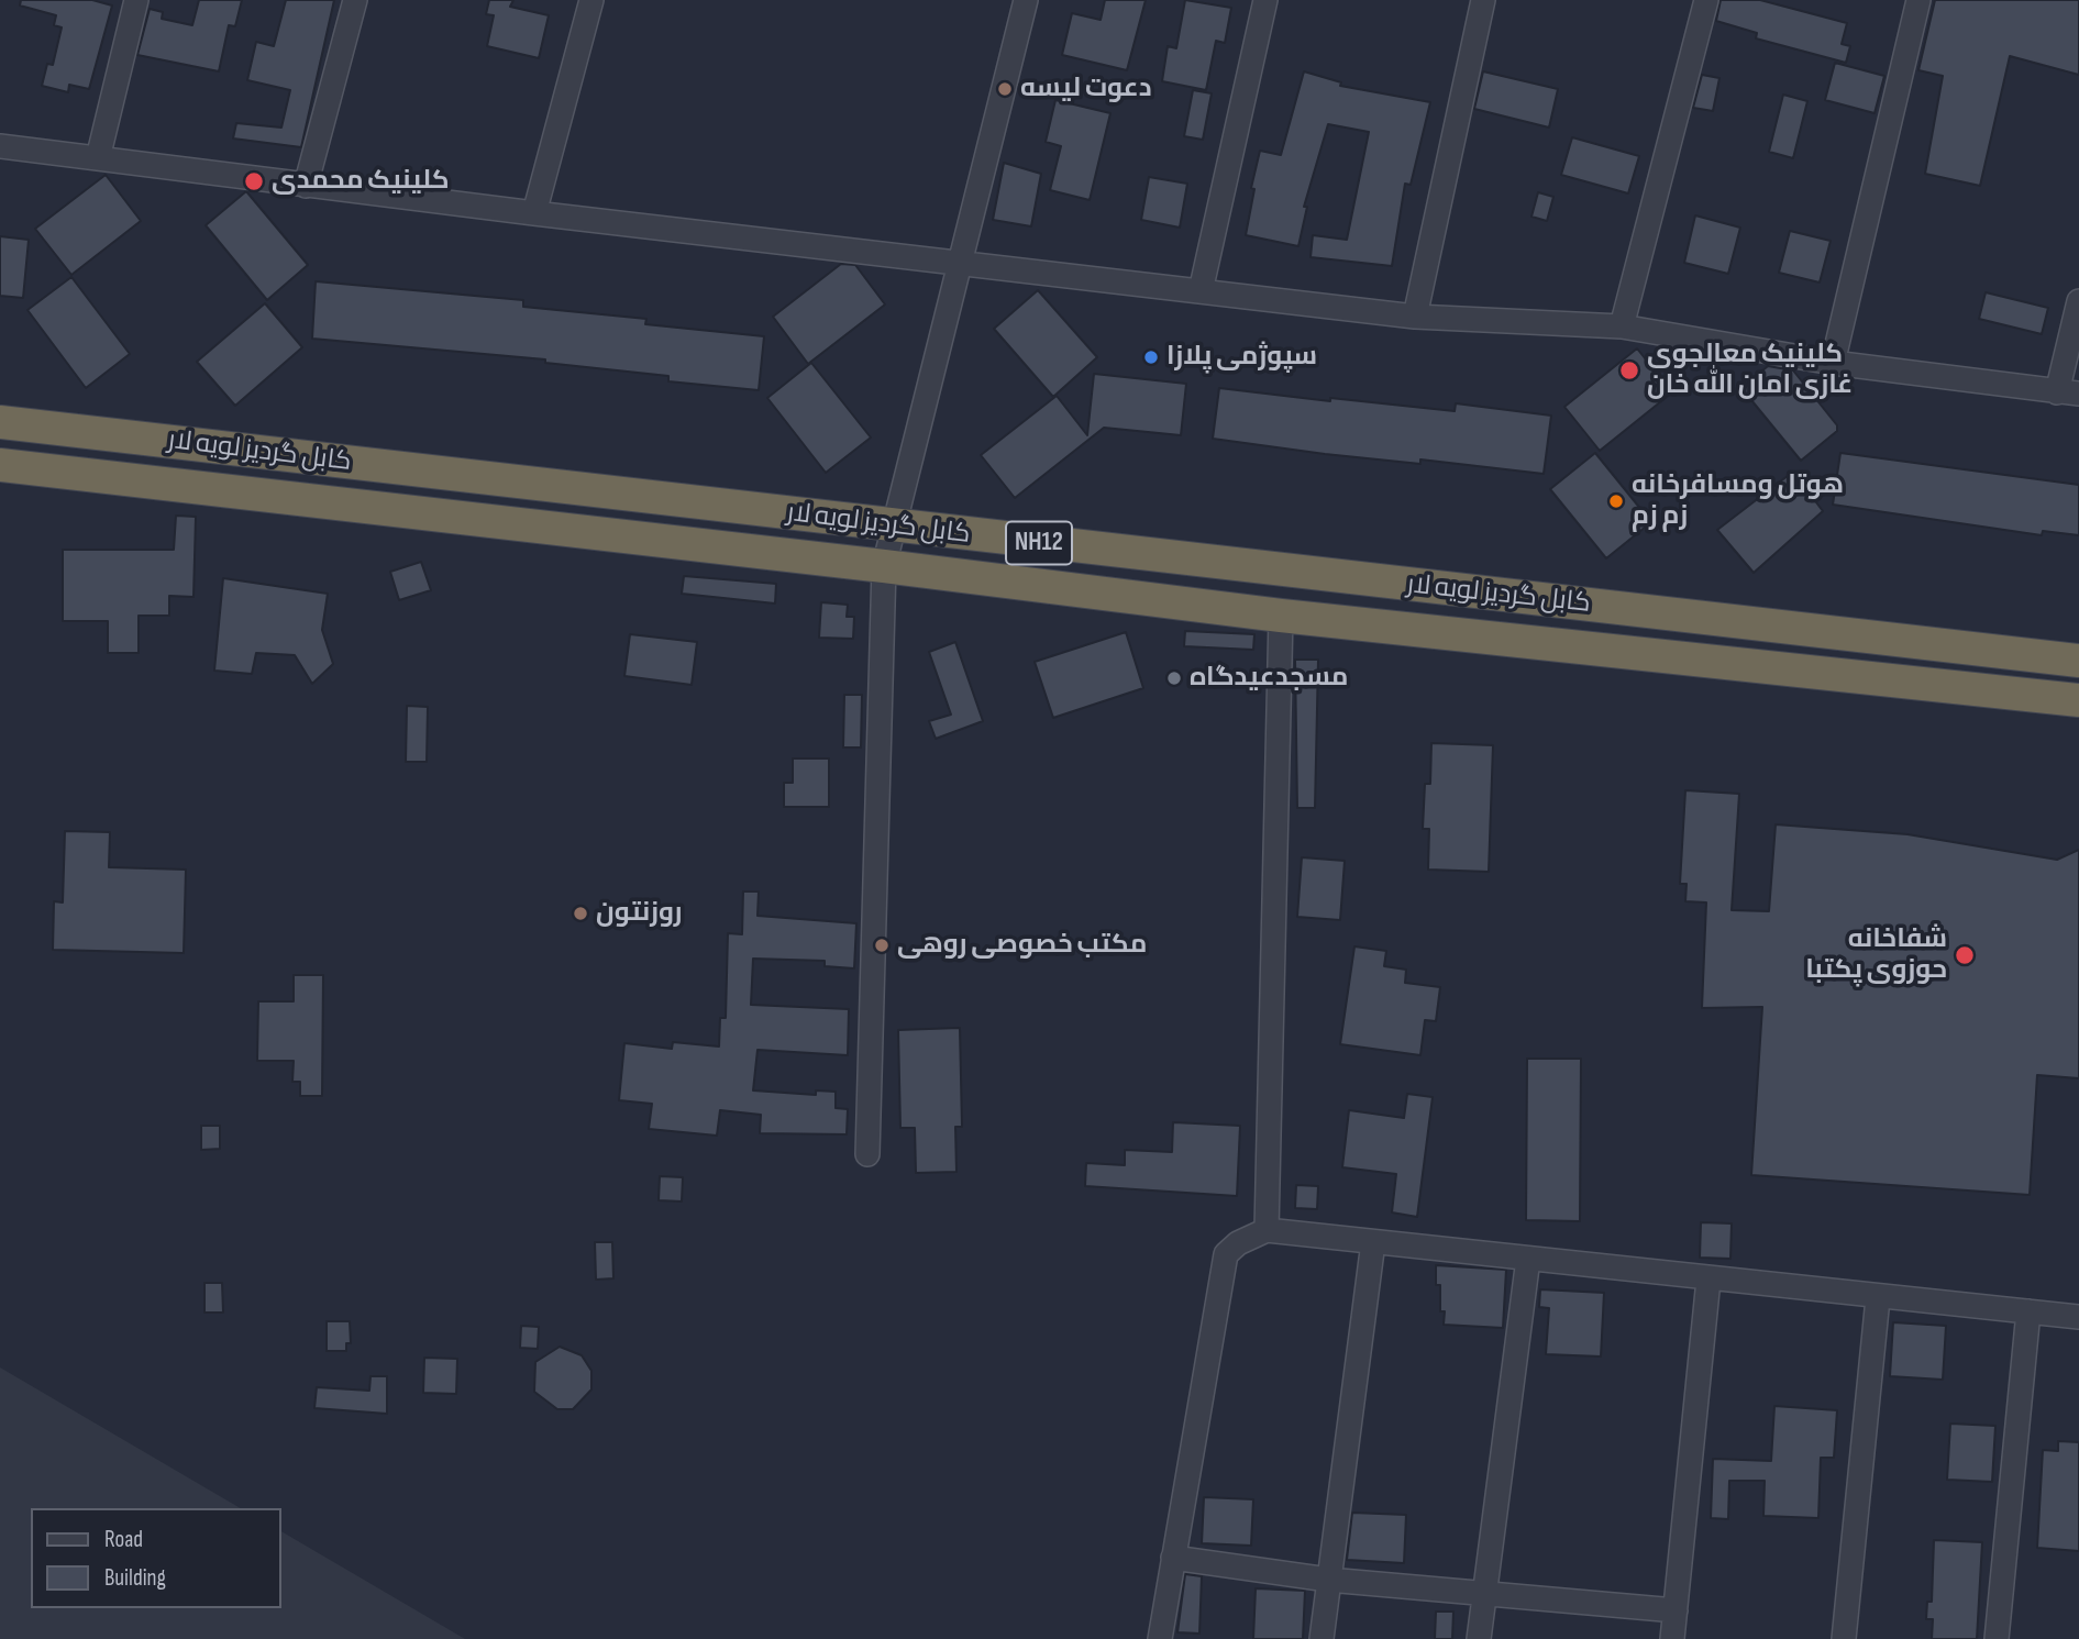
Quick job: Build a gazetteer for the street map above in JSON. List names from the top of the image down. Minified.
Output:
{"streets":{"highway":["کابل گردیز لویه لار","NH12"]},"places":["دعوت لیسه","کلینیک محمدی","سپوژمی پلازا","کلینیک معالجوی غازی امان الله خان","هوتل ومسافرخانه زم زم","مسجدعیدگاه","روزنتون","مکتب خصوصی روهی","شفاخانه حوزوی پکتبا"],"legend":["Road","Building"]}
